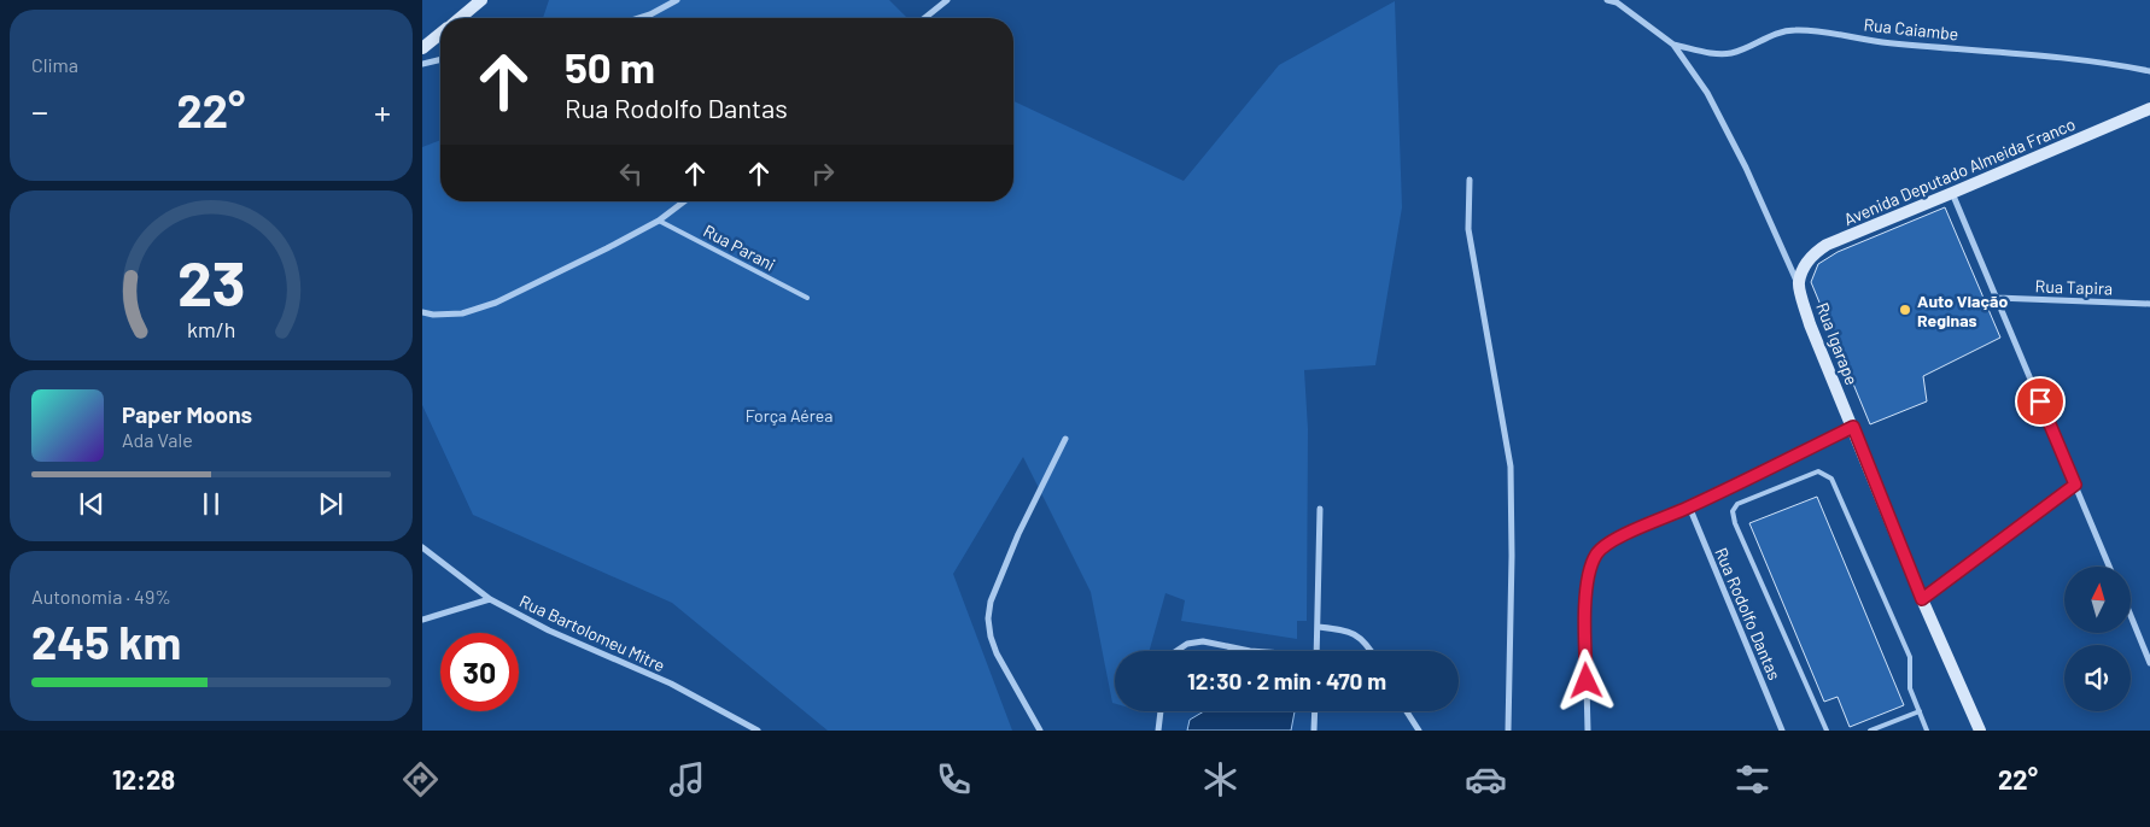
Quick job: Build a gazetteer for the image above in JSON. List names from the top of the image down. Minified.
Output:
{"streets":{"main road":["Avenida Deputado Almeida Franco","Rua Igarape"],"street":["Rua Caiambe","Rua Tapira","Rua Rodolfo Dantas","Rua Bartolomeu Mitre"],"lane":["Rua Parani"]},"crossings":[["Rua Caiambe","Rua Igarape"],["Avenida Deputado Almeida Franco","Rua Igarape"]],"parks":["Força Aérea"],"places":["Auto Viação Reginas"],"north":"top","page":{"tile":["Clima",["Autonomia · 49%","245 km"]],"turn":["50 m","Rua Rodolfo Dantas"],"heat":["−","22°","+"],"song":["Paper Moons","Ada Vale"],"limit":"30","trip":"12:30 · 2 min · 470 m","tabs":["12:28","22°"],"gauge":["23","km/h"]}}
